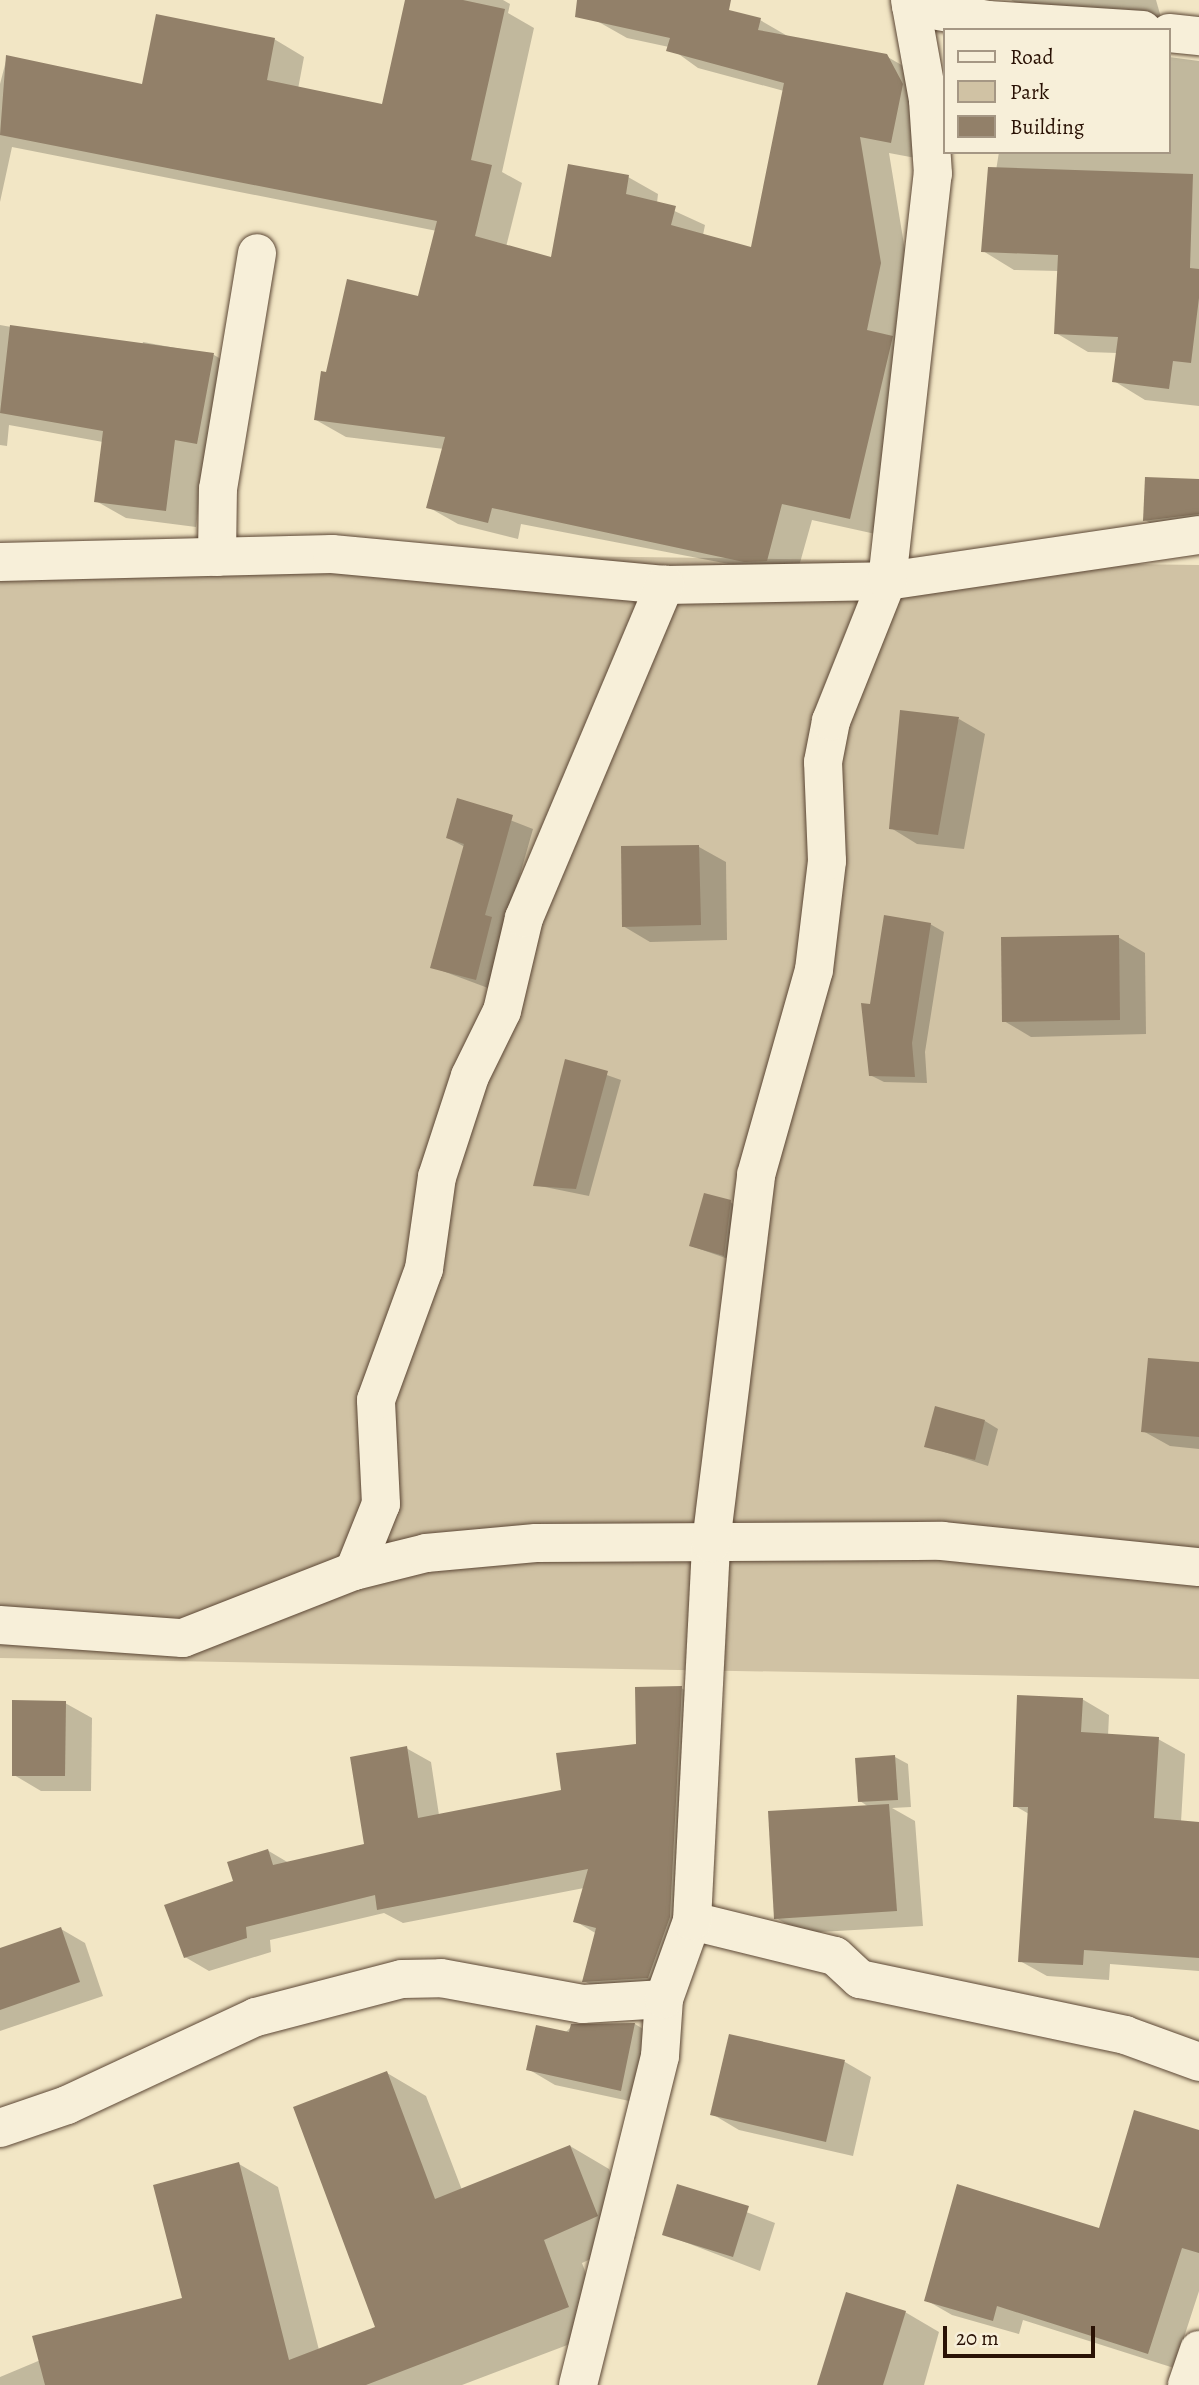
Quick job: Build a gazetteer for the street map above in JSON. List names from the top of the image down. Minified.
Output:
{"legend":["Road","Park","Building"],"scale_bar":"20 m"}
